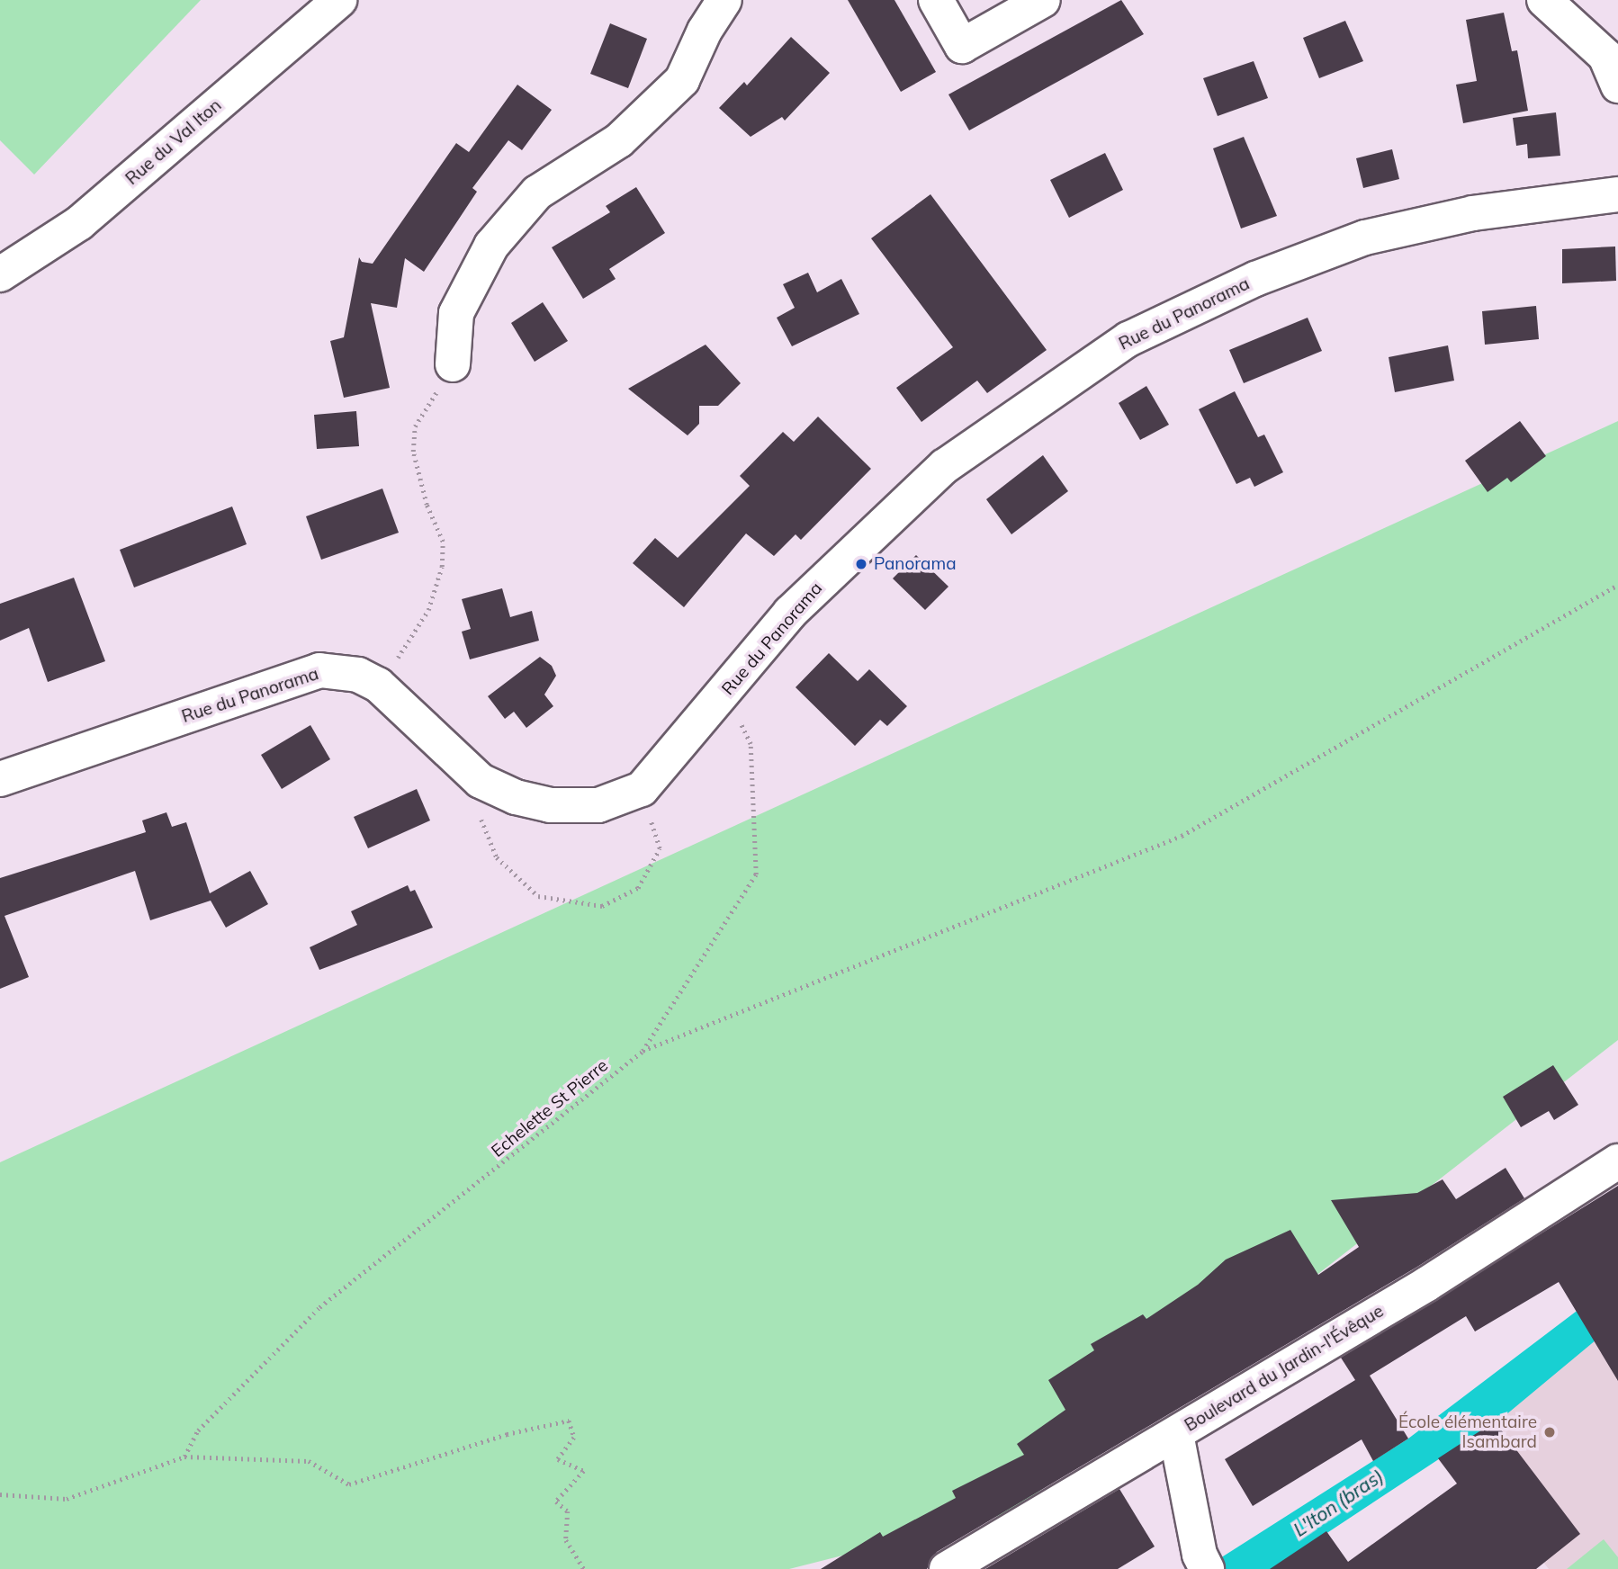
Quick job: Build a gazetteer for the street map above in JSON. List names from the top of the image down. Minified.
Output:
{"streets":{"street":["Rue du Val Iton","Rue du Panorama","Boulevard du Jardin-l'Évêque"],"path":["Echelette St Pierre"]},"crossings":[["Rue du Panorama","Echelette St Pierre"]],"water":["L'Iton (bras)"],"places":["Panorama","École élémentaire Isambard"]}
